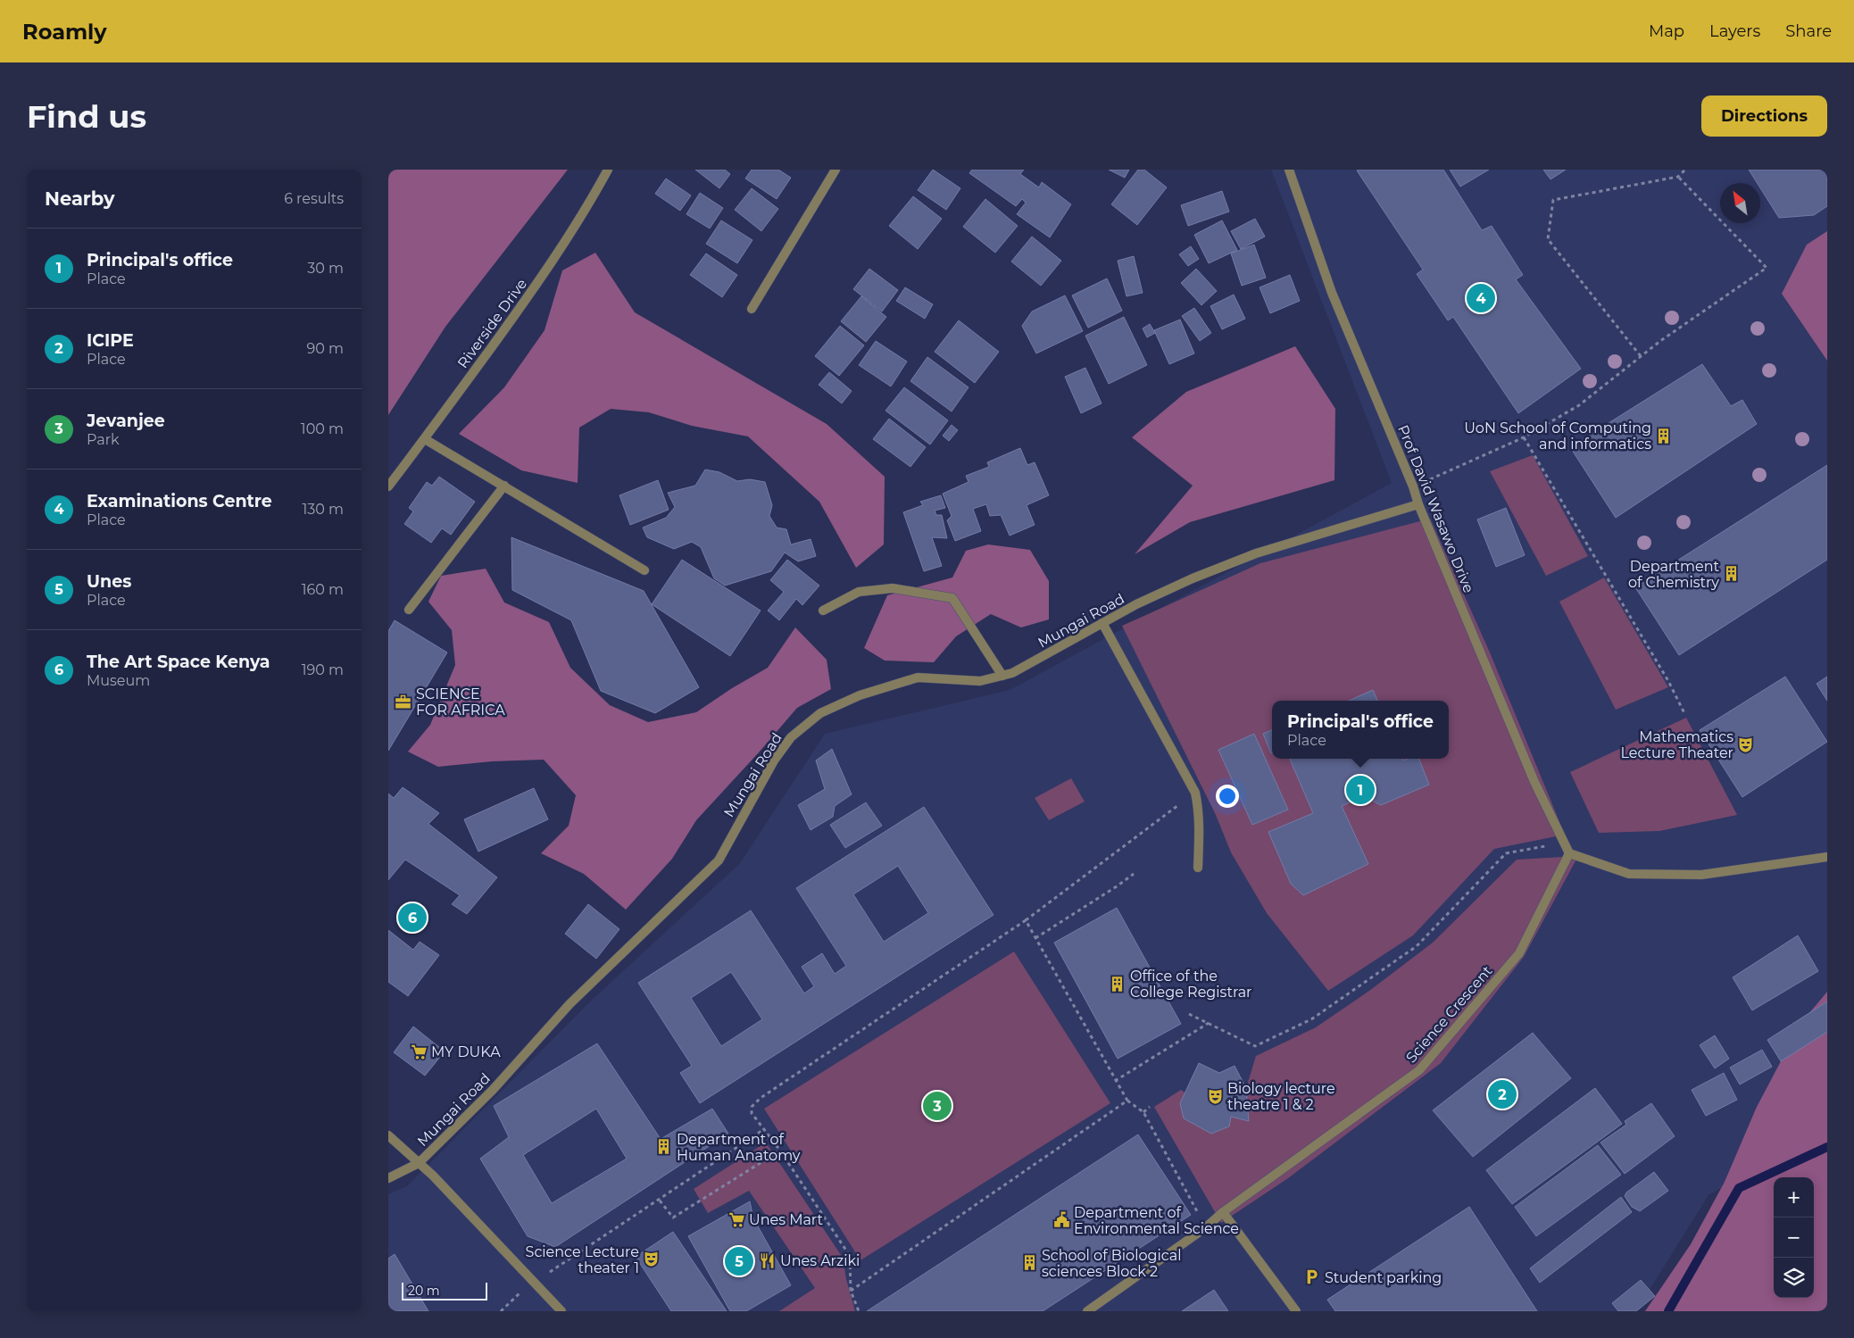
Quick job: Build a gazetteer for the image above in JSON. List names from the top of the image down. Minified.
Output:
{"streets":{"street":["Riverside Drive","Prof David Wasawo Drive","Mungai Road","Science Crescent"]},"crossings":[["Prof David Wasawo Drive","Mungai Road"],["Prof David Wasawo Drive","Science Crescent"]],"places":{"building":["UoN School of Computing and informatics","Department of Chemistry","Office of the College Registrar","Department of Human Anatomy","School of Biological sciences Block 2"],"office":["SCIENCE FOR AFRICA"],"theatre":["Mathematics Lecture Theater","Biology lecture theatre 1 & 2","Science Lecture theater 1"],"supermarket":["MY DUKA","Unes Mart"],"public building":["Department of Environmental Science"],"restaurant":["Unes Arziki"],"parking":["Student parking"]},"scale_bar":"20 m","north":"top left","page":{"header":"Roamly","nav":["Map","Layers","Share"],"buttons":"Directions","title":"Find us","heading":["Nearby","6 results"],"list":[{"mark":"1","name":"Principal's office","note":"Place","value":"30 m"},{"mark":"2","name":"ICIPE","note":"Place","value":"90 m"},{"mark":"3","name":"Jevanjee","note":"Park","value":"100 m"},{"mark":"4","name":"Examinations Centre","note":"Place","value":"130 m"},{"mark":"5","name":"Unes","note":"Place","value":"160 m"},{"mark":"6","name":"The Art Space Kenya","note":"Museum","value":"190 m"}],"pins":["4","1","6","2","3","5"],"popup":["Principal's office","Place"],"map_buttons":["+","−"],"scale":"20 m"}}
